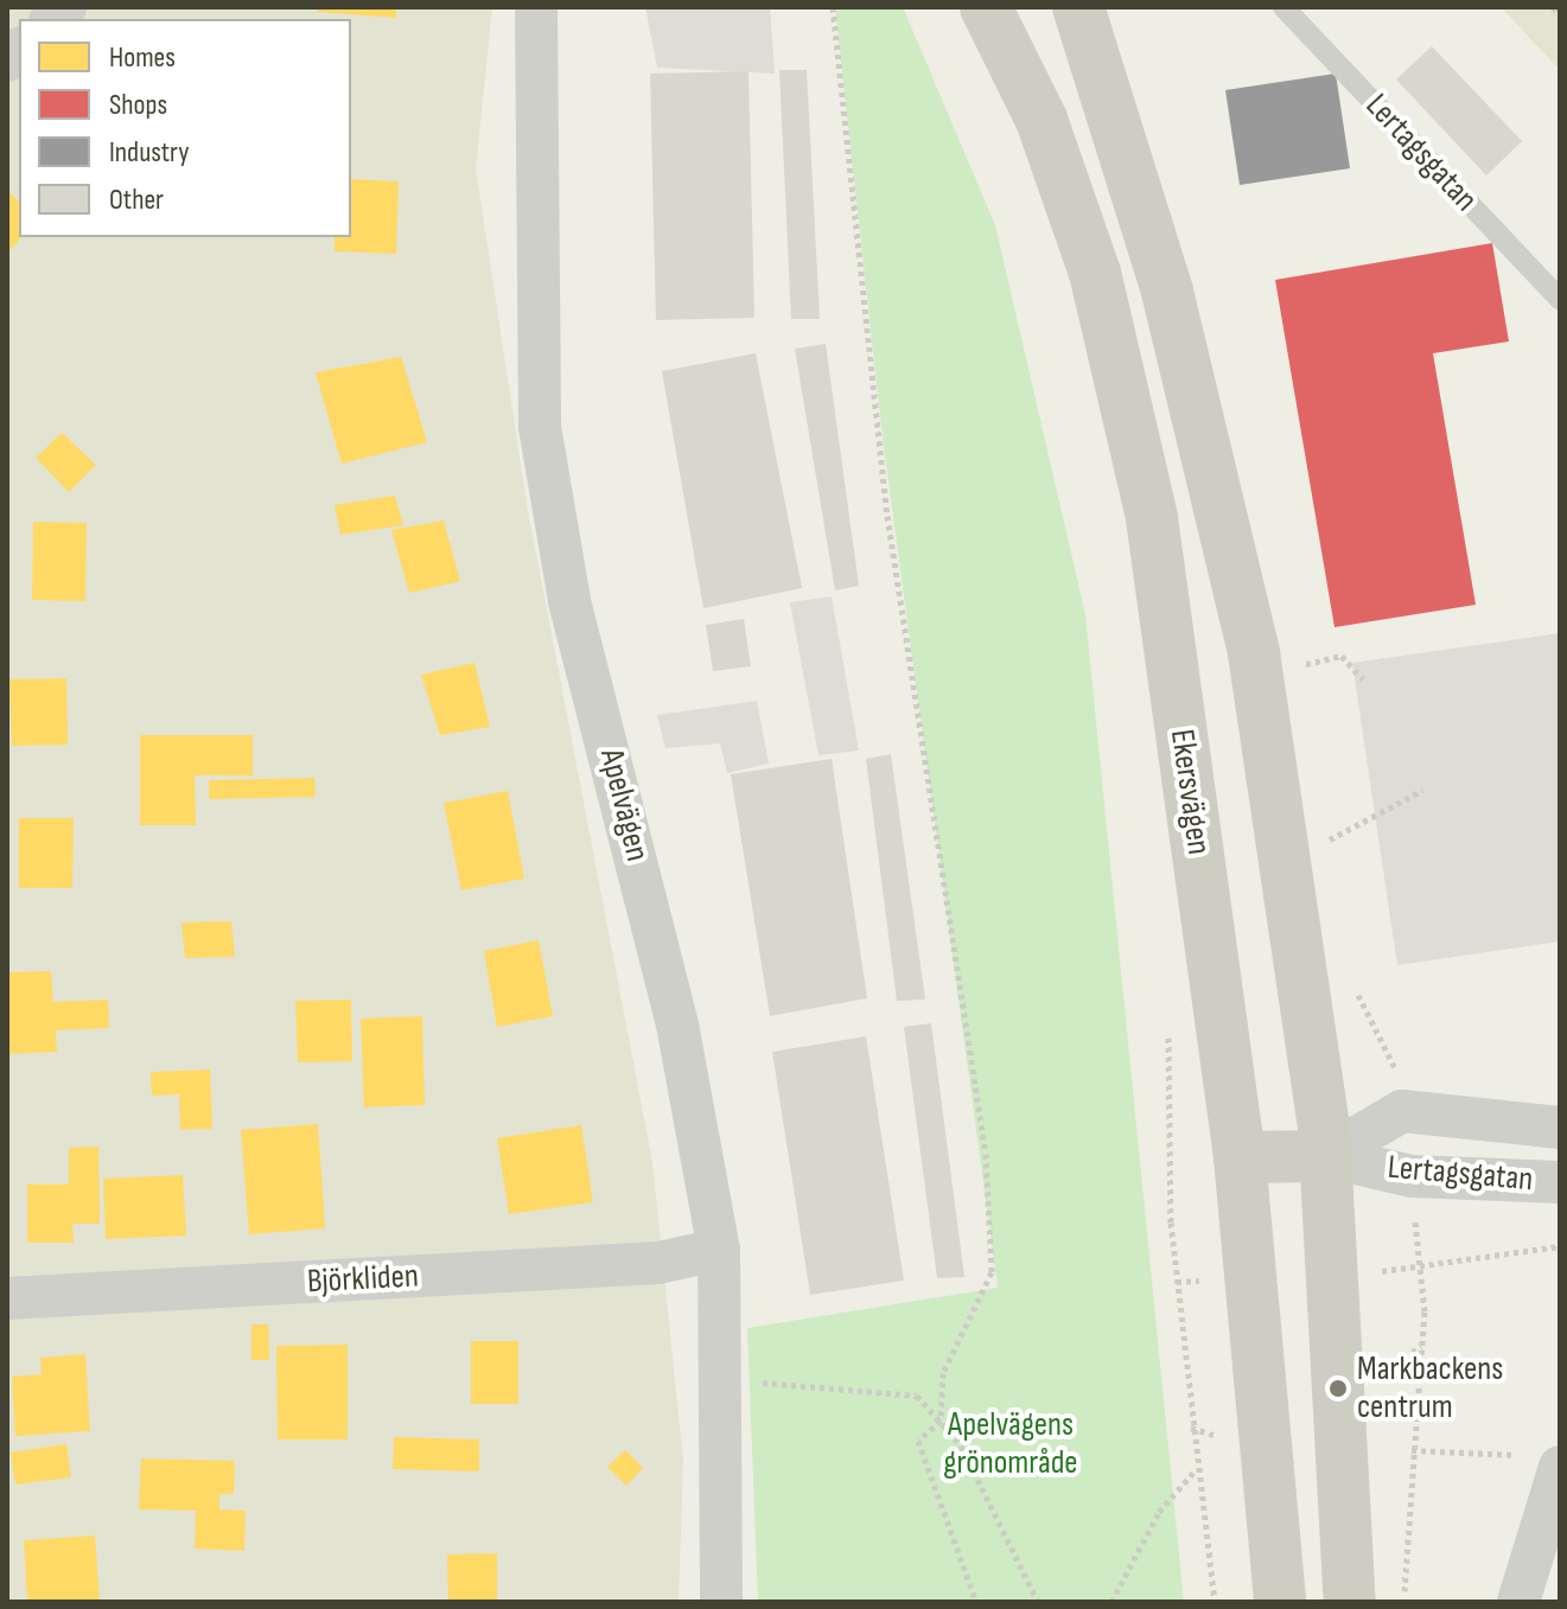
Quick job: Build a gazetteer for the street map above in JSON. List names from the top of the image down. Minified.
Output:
{"streets":{"main road":["Ekersvägen"],"street":["Lertagsgatan","Apelvägen","Björkliden"]},"crossings":[["Apelvägen","Björkliden"]],"parks":["Apelvägens grönområde"],"places":["Markbackens centrum"],"legend":["Homes","Shops","Industry","Other"]}
